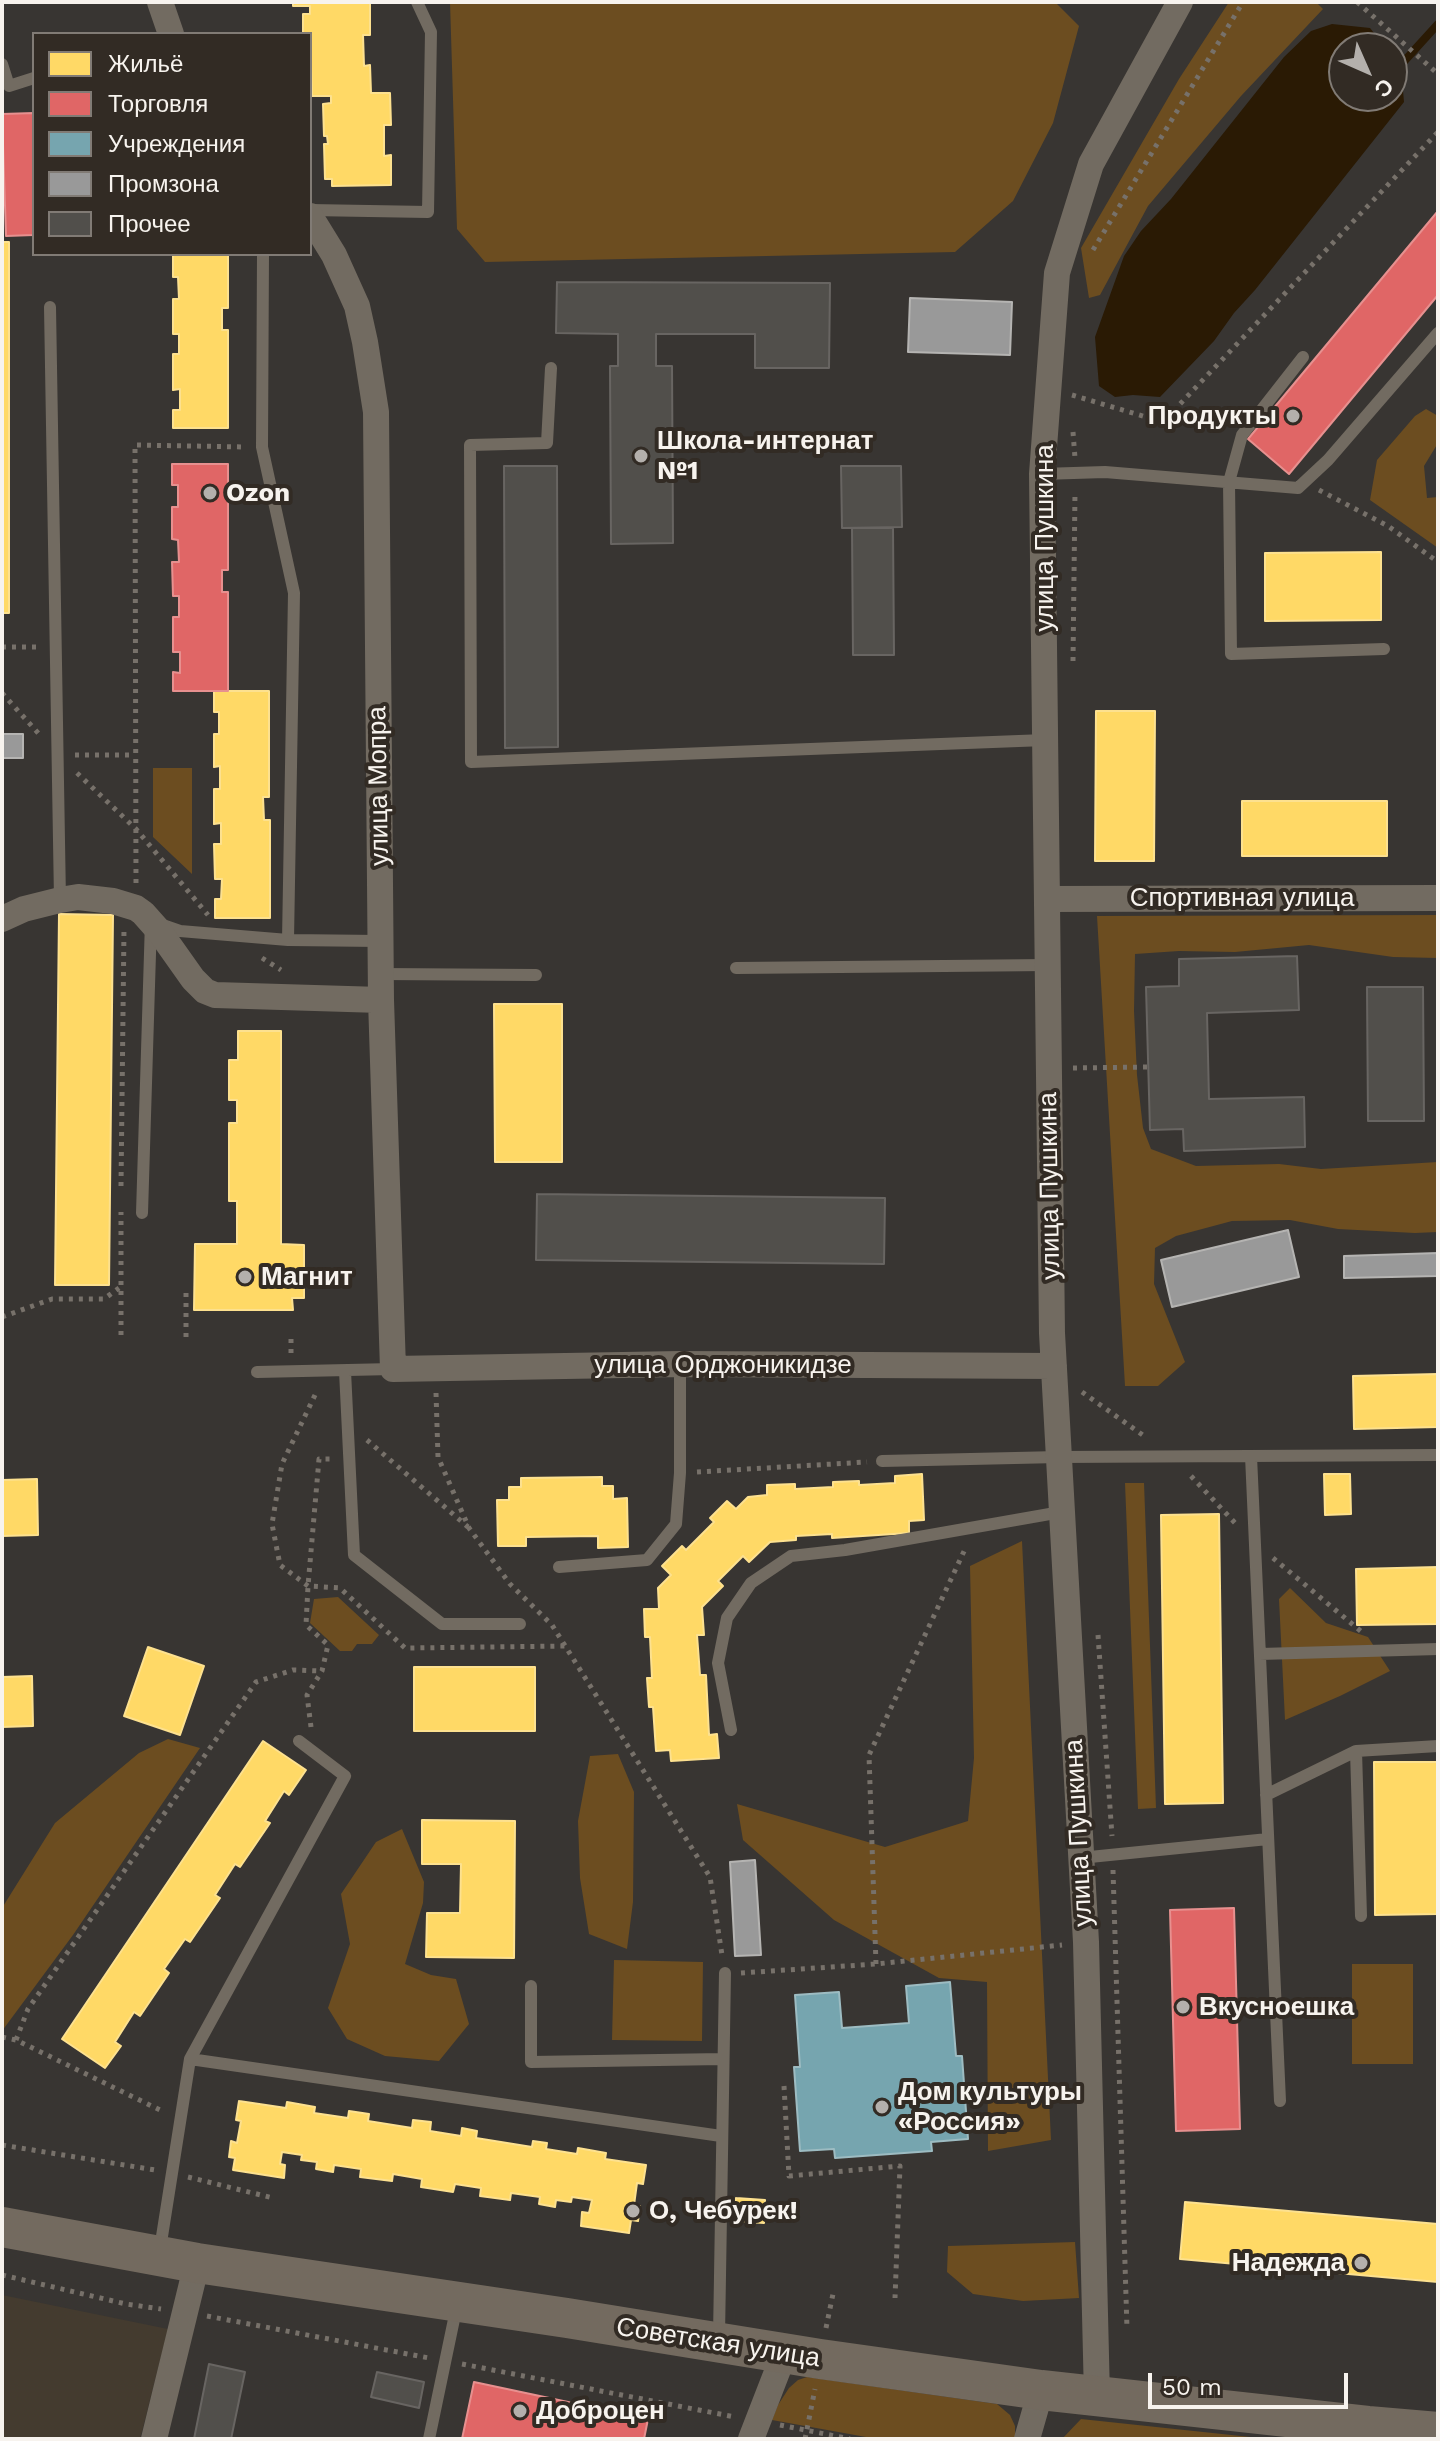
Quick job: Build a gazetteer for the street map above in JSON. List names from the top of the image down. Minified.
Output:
{"streets":{"main road":["Советская улица"],"street":["улица Пушкина","улица Мопра","Спортивная улица","улица Орджоникидзе"]},"crossings":[["улица Пушкина","Спортивная улица"],["улица Пушкина","улица Орджоникидзе"],["улица Пушкина","Советская улица"],["улица Мопра","улица Орджоникидзе"]],"places":["Продукты","Школа-интернат №1","Ozon","Магнит","Вкусноешка","Дом культуры «Россия»","О, Чебурек!","Надежда","Доброцен"],"legend":["Жильё","Торговля","Учреждения","Промзона","Прочее"],"scale_bar":"50 m","north":"bottom right"}
